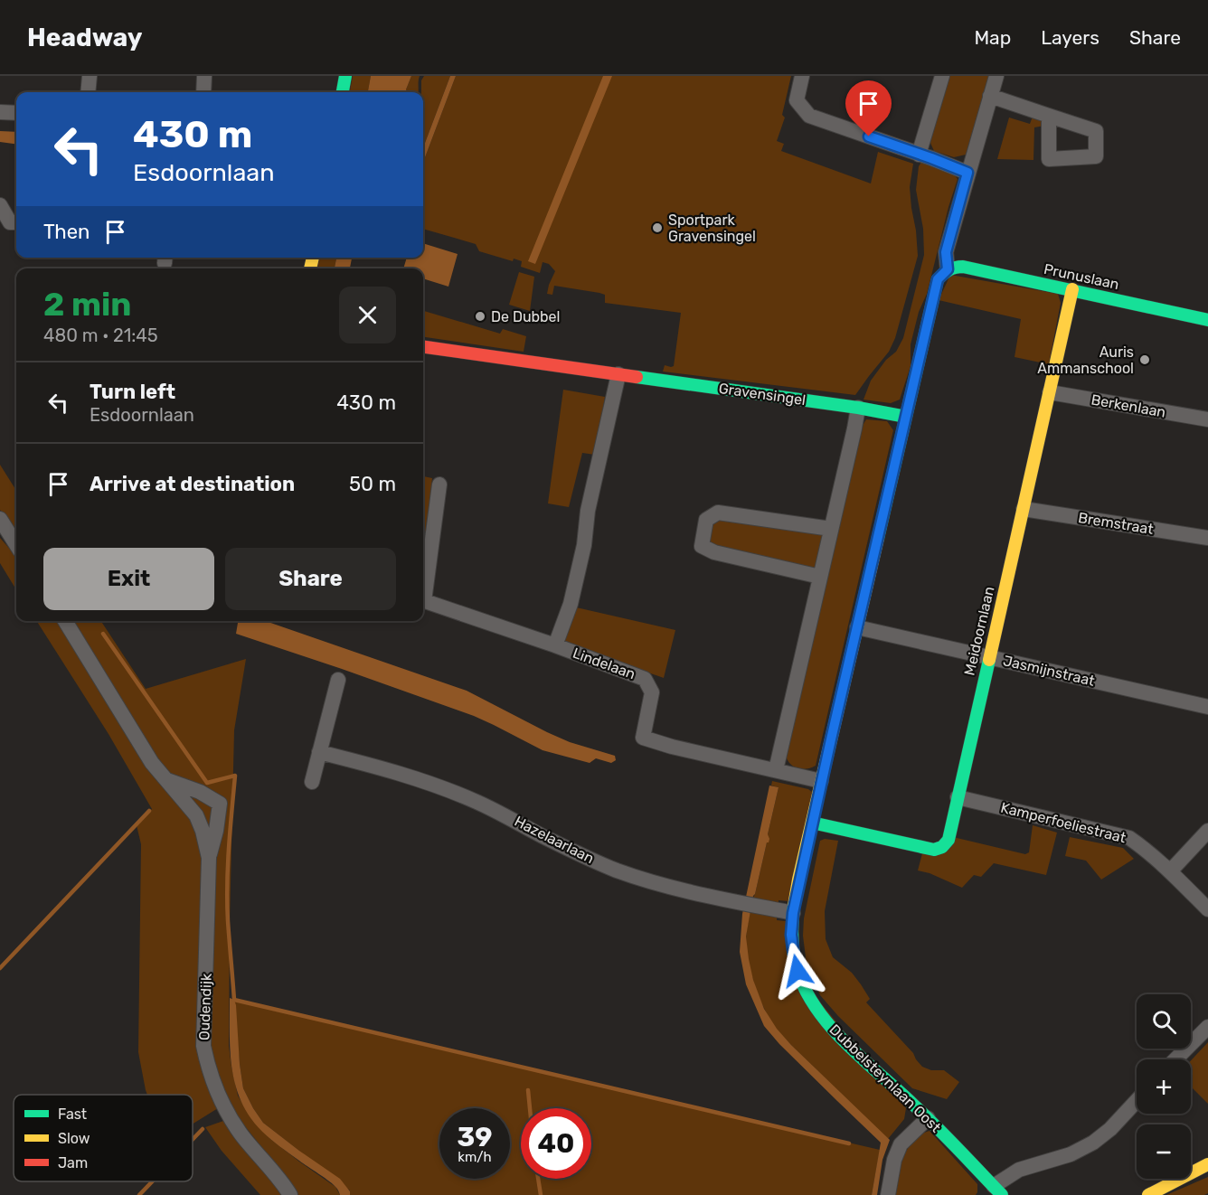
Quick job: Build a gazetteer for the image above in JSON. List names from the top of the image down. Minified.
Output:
{"streets":{"street":["Prunuslaan","Gravensingel","Berkenlaan","Bremstraat","Meidoornlaan","Lindelaan","Jasmijnstraat","Kamperfoeliestraat","Hazelaarlaan","Oudendijk","Dubbelsteynlaan Oost"]},"crossings":[["Prunuslaan","Meidoornlaan"],["Prunuslaan","Dubbelsteynlaan Oost"],["Gravensingel","Dubbelsteynlaan Oost"],["Berkenlaan","Meidoornlaan"],["Bremstraat","Meidoornlaan"],["Meidoornlaan","Jasmijnstraat"],["Meidoornlaan","Kamperfoeliestraat"],["Meidoornlaan","Dubbelsteynlaan Oost"],["Lindelaan","Dubbelsteynlaan Oost"],["Jasmijnstraat","Dubbelsteynlaan Oost"],["Hazelaarlaan","Dubbelsteynlaan Oost"]],"places":["Sportpark Gravensingel","De Dubbel","Auris Ammanschool"],"legend":["Fast","Slow","Jam"],"page":{"header":"Headway","nav":["Map","Layers","Share"],"turn":["430 m","Esdoornlaan"],"then":"Then","heading":["2 min","480 m · 21:45"],"list":[{"name":"Turn left","note":"Esdoornlaan","value":"430 m"},{"name":"Arrive at destination","value":"50 m"}],"buttons":["Exit","Share"],"map_buttons":["+","−"],"speed":"39 km/h","limit":"40"}}
